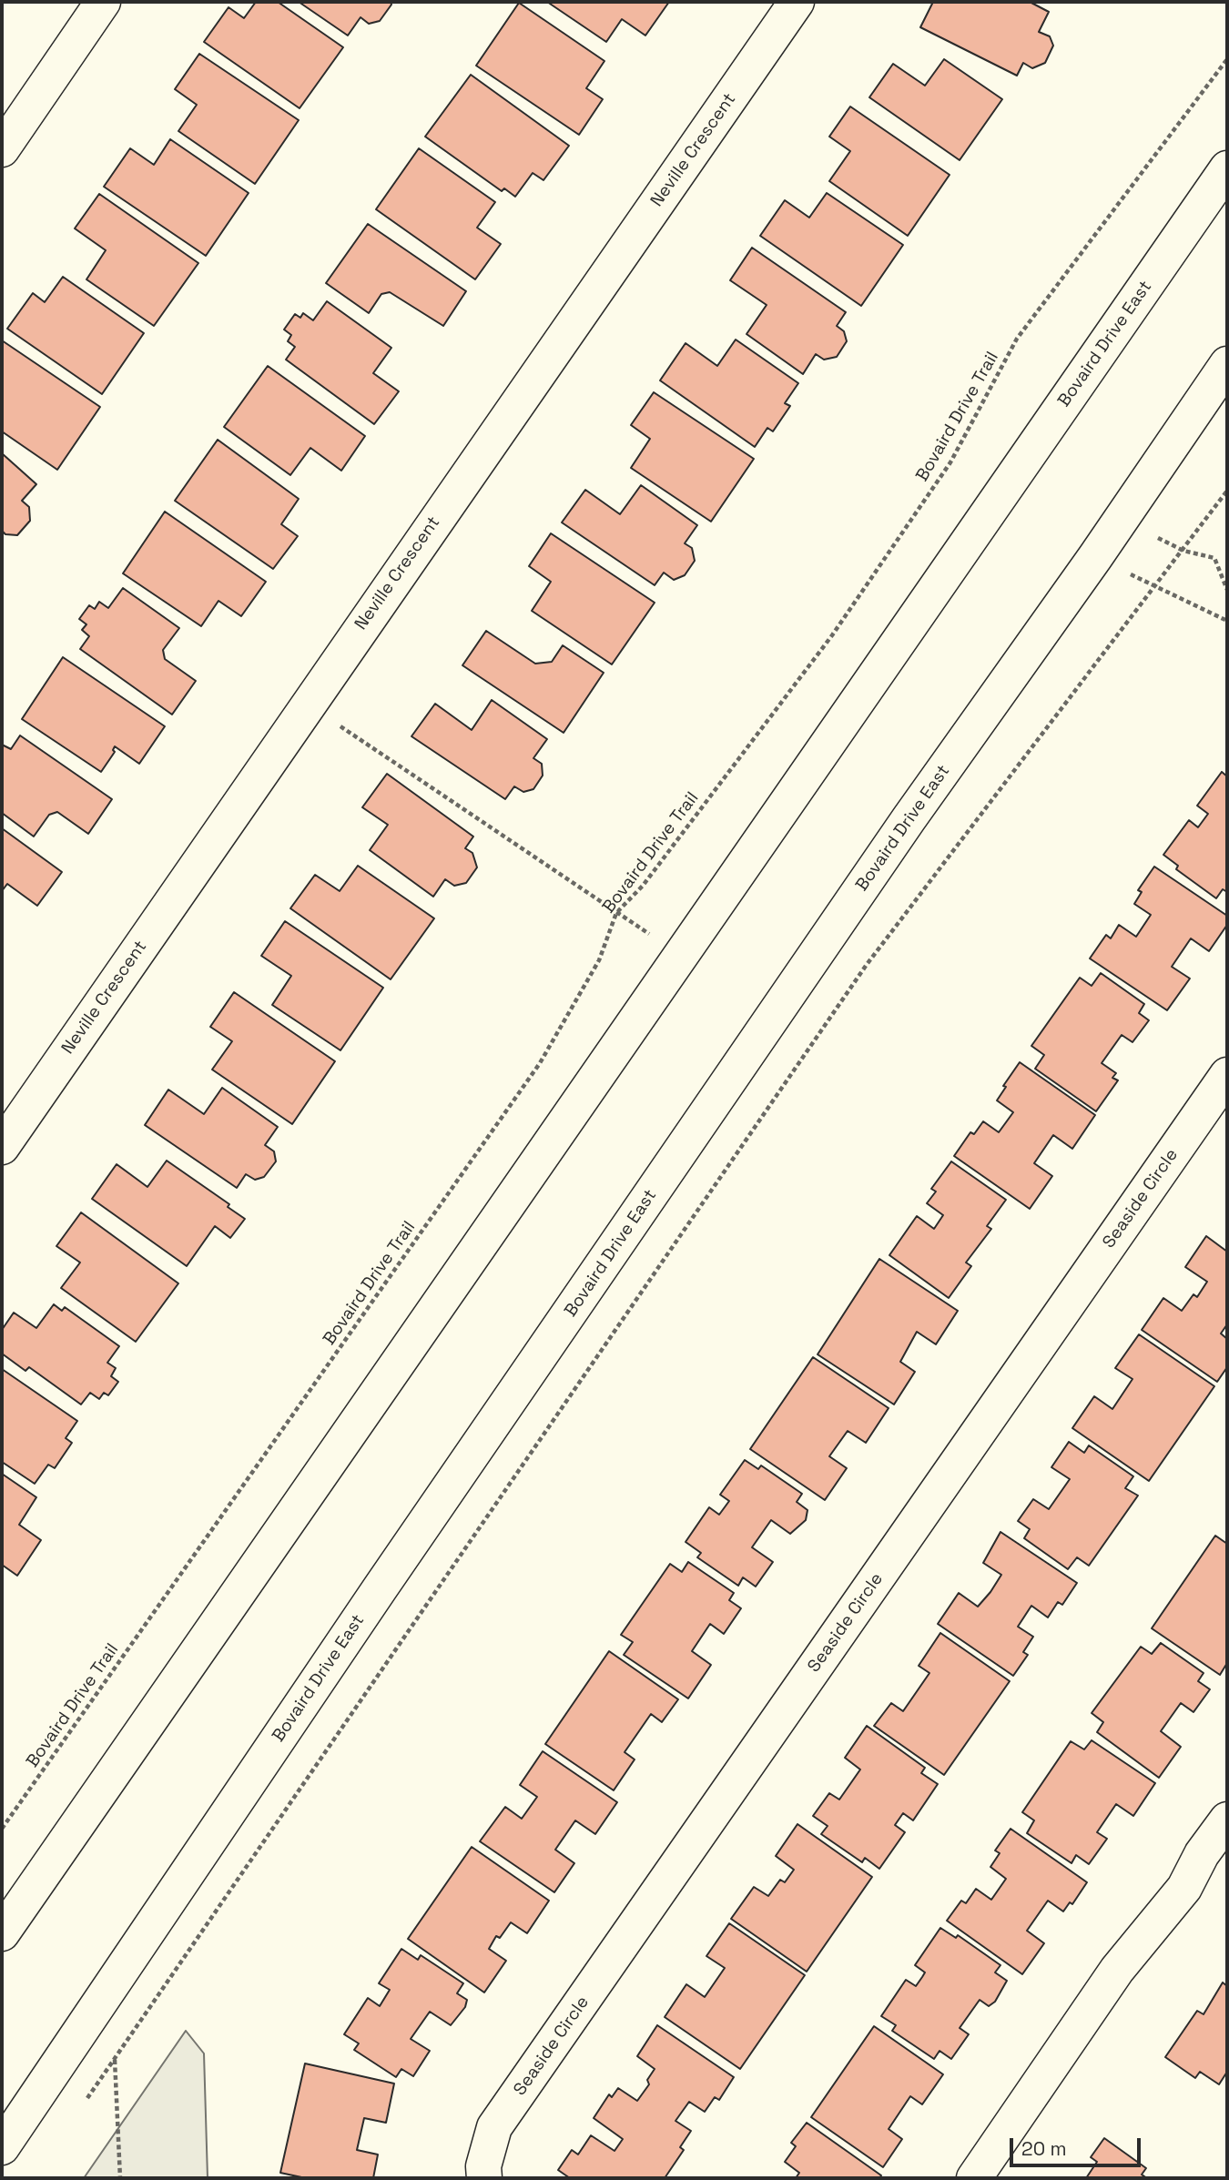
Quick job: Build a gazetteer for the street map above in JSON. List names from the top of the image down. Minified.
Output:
{"streets":{"main road":["Neville Crescent","Bovaird Drive East","Seaside Circle"],"path":["Bovaird Drive Trail"]},"scale_bar":"20 m"}
